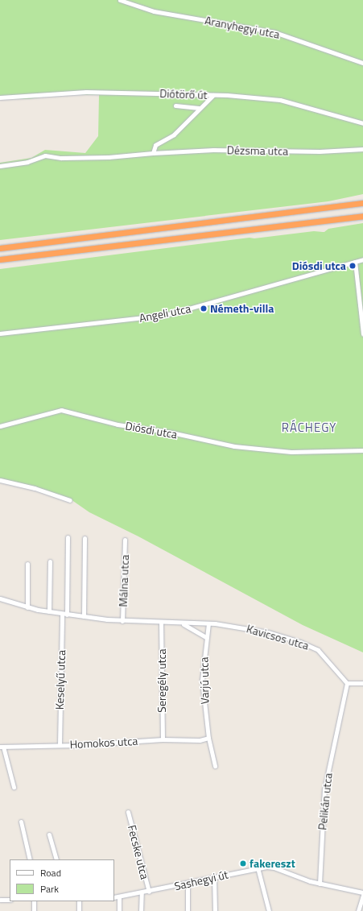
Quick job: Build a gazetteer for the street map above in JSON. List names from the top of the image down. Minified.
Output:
{"streets":{"street":["Aranyhegyi utca","Diótörő út","Dézsma utca","Angeli utca","Diósdi utca","Málna utca","Kavicsos utca","Keselyű utca","Seregély utca","Varjú utca","Homokos utca","Pelikán utca","Fecske utca","Sashegyi út"]},"crossings":[["Málna utca","Kavicsos utca"],["Kavicsos utca","Keselyű utca"],["Kavicsos utca","Seregély utca"],["Kavicsos utca","Varjú utca"],["Kavicsos utca","Pelikán utca"],["Keselyű utca","Homokos utca"],["Seregély utca","Homokos utca"],["Varjú utca","Homokos utca"],["Pelikán utca","Sashegyi út"],["Fecske utca","Sashegyi út"]],"districts":["RÁCHEGY"],"places":["Diósdi utca","Németh-villa","fakereszt"],"legend":["Road","Park"]}
